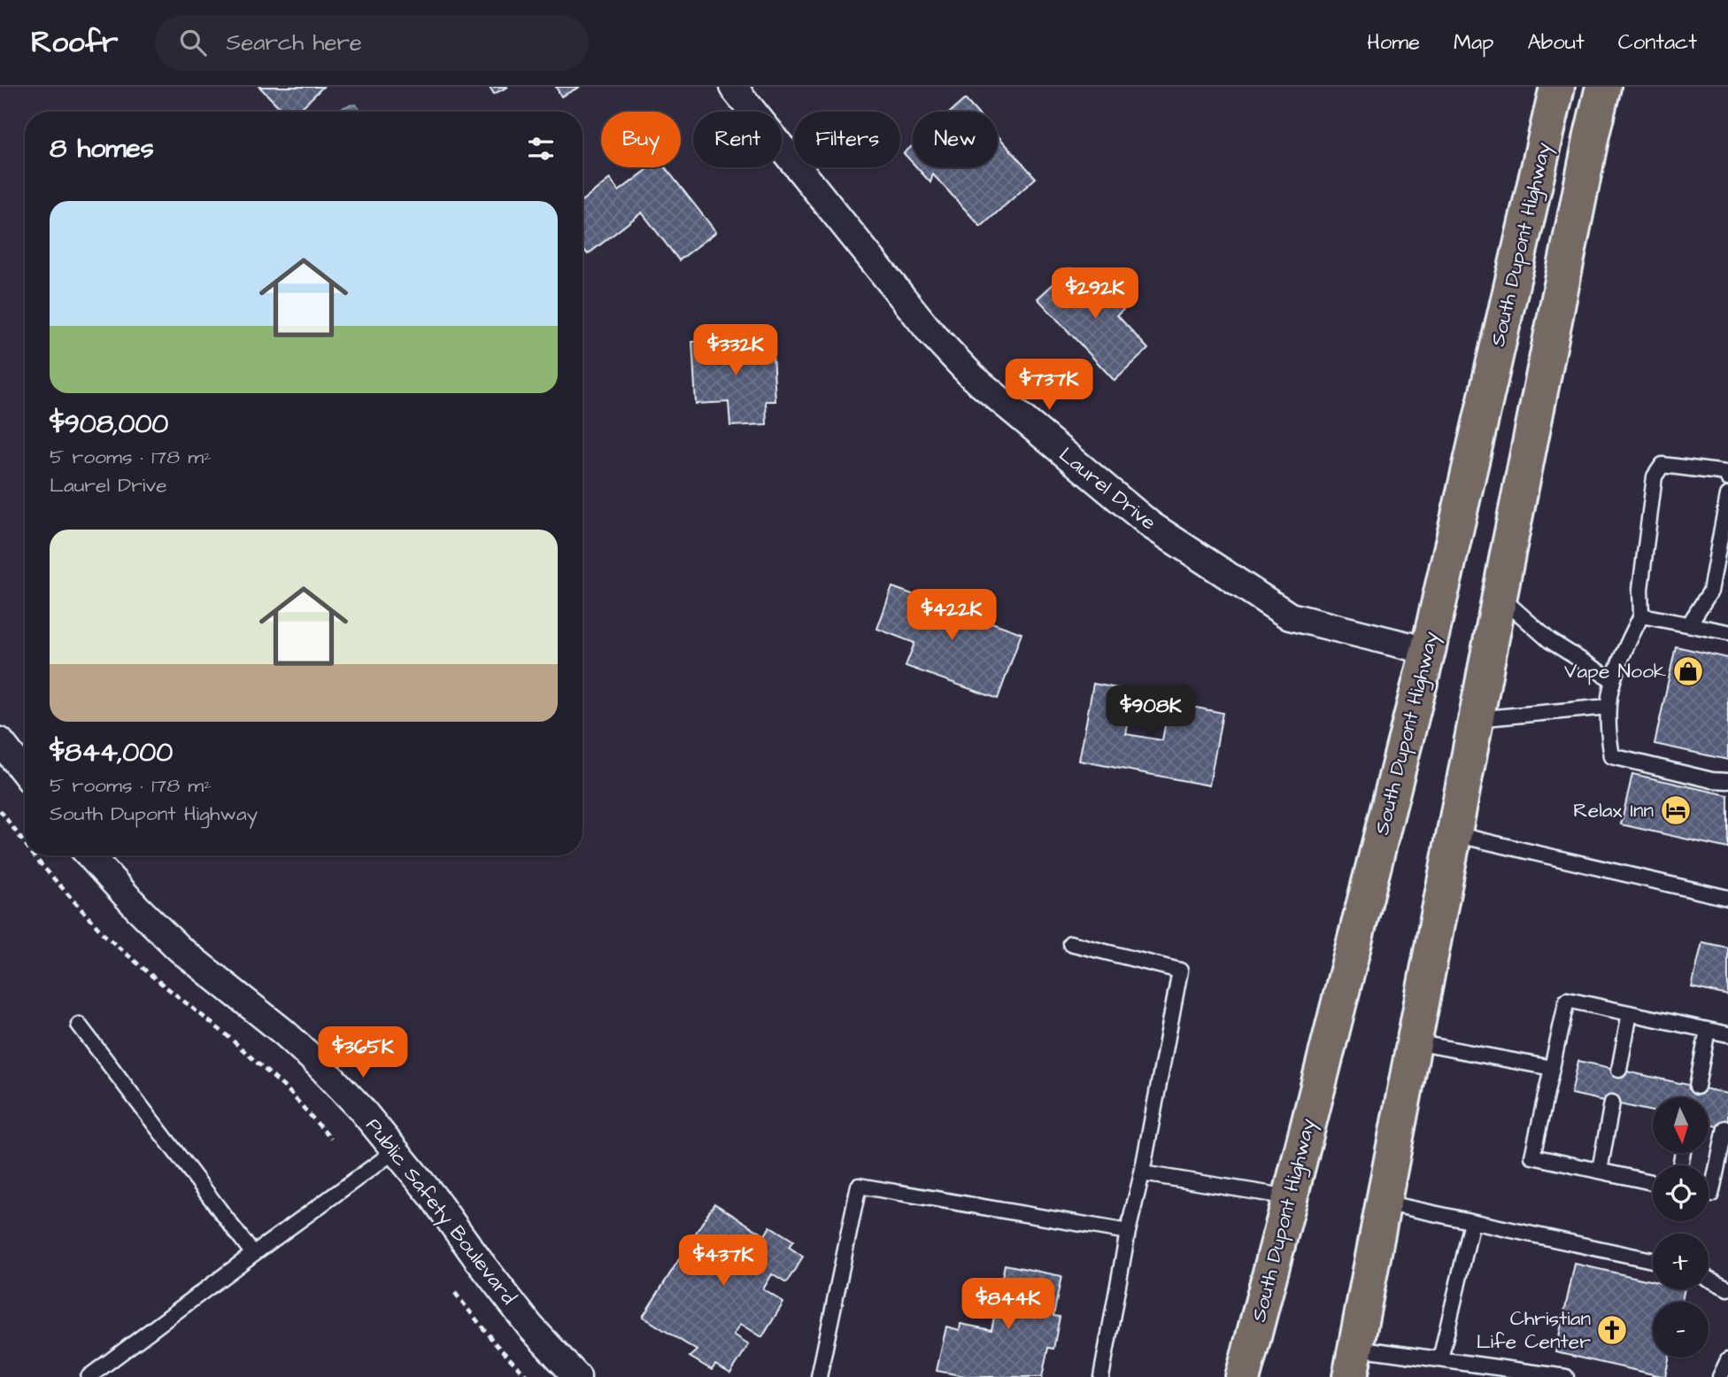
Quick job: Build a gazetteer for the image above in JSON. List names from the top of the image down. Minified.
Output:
{"streets":{"highway":["South Dupont Highway"],"street":["Laurel Drive","Public Safety Boulevard"]},"crossings":[["South Dupont Highway","Laurel Drive"]],"places":{"shop":["Vape Nook"],"hotel":["Relax Inn"],"church":["Christian Life Center"]},"north":"bottom","page":{"header":"Roofr","search":"Search here","nav":["Home","Map","About","Contact"],"chip":["Buy","Rent","Filters","New"],"heading":"8 homes","list":[{"name":"$908,000","note":"5 rooms · 178 m² · Laurel Drive"},{"name":"$844,000","note":"5 rooms · 178 m² · South Dupont Highway"}],"price":["$292K","$332K","$737K","$422K","$908K","$365K","$437K","$844K"],"map_buttons":["+","−"]}}
